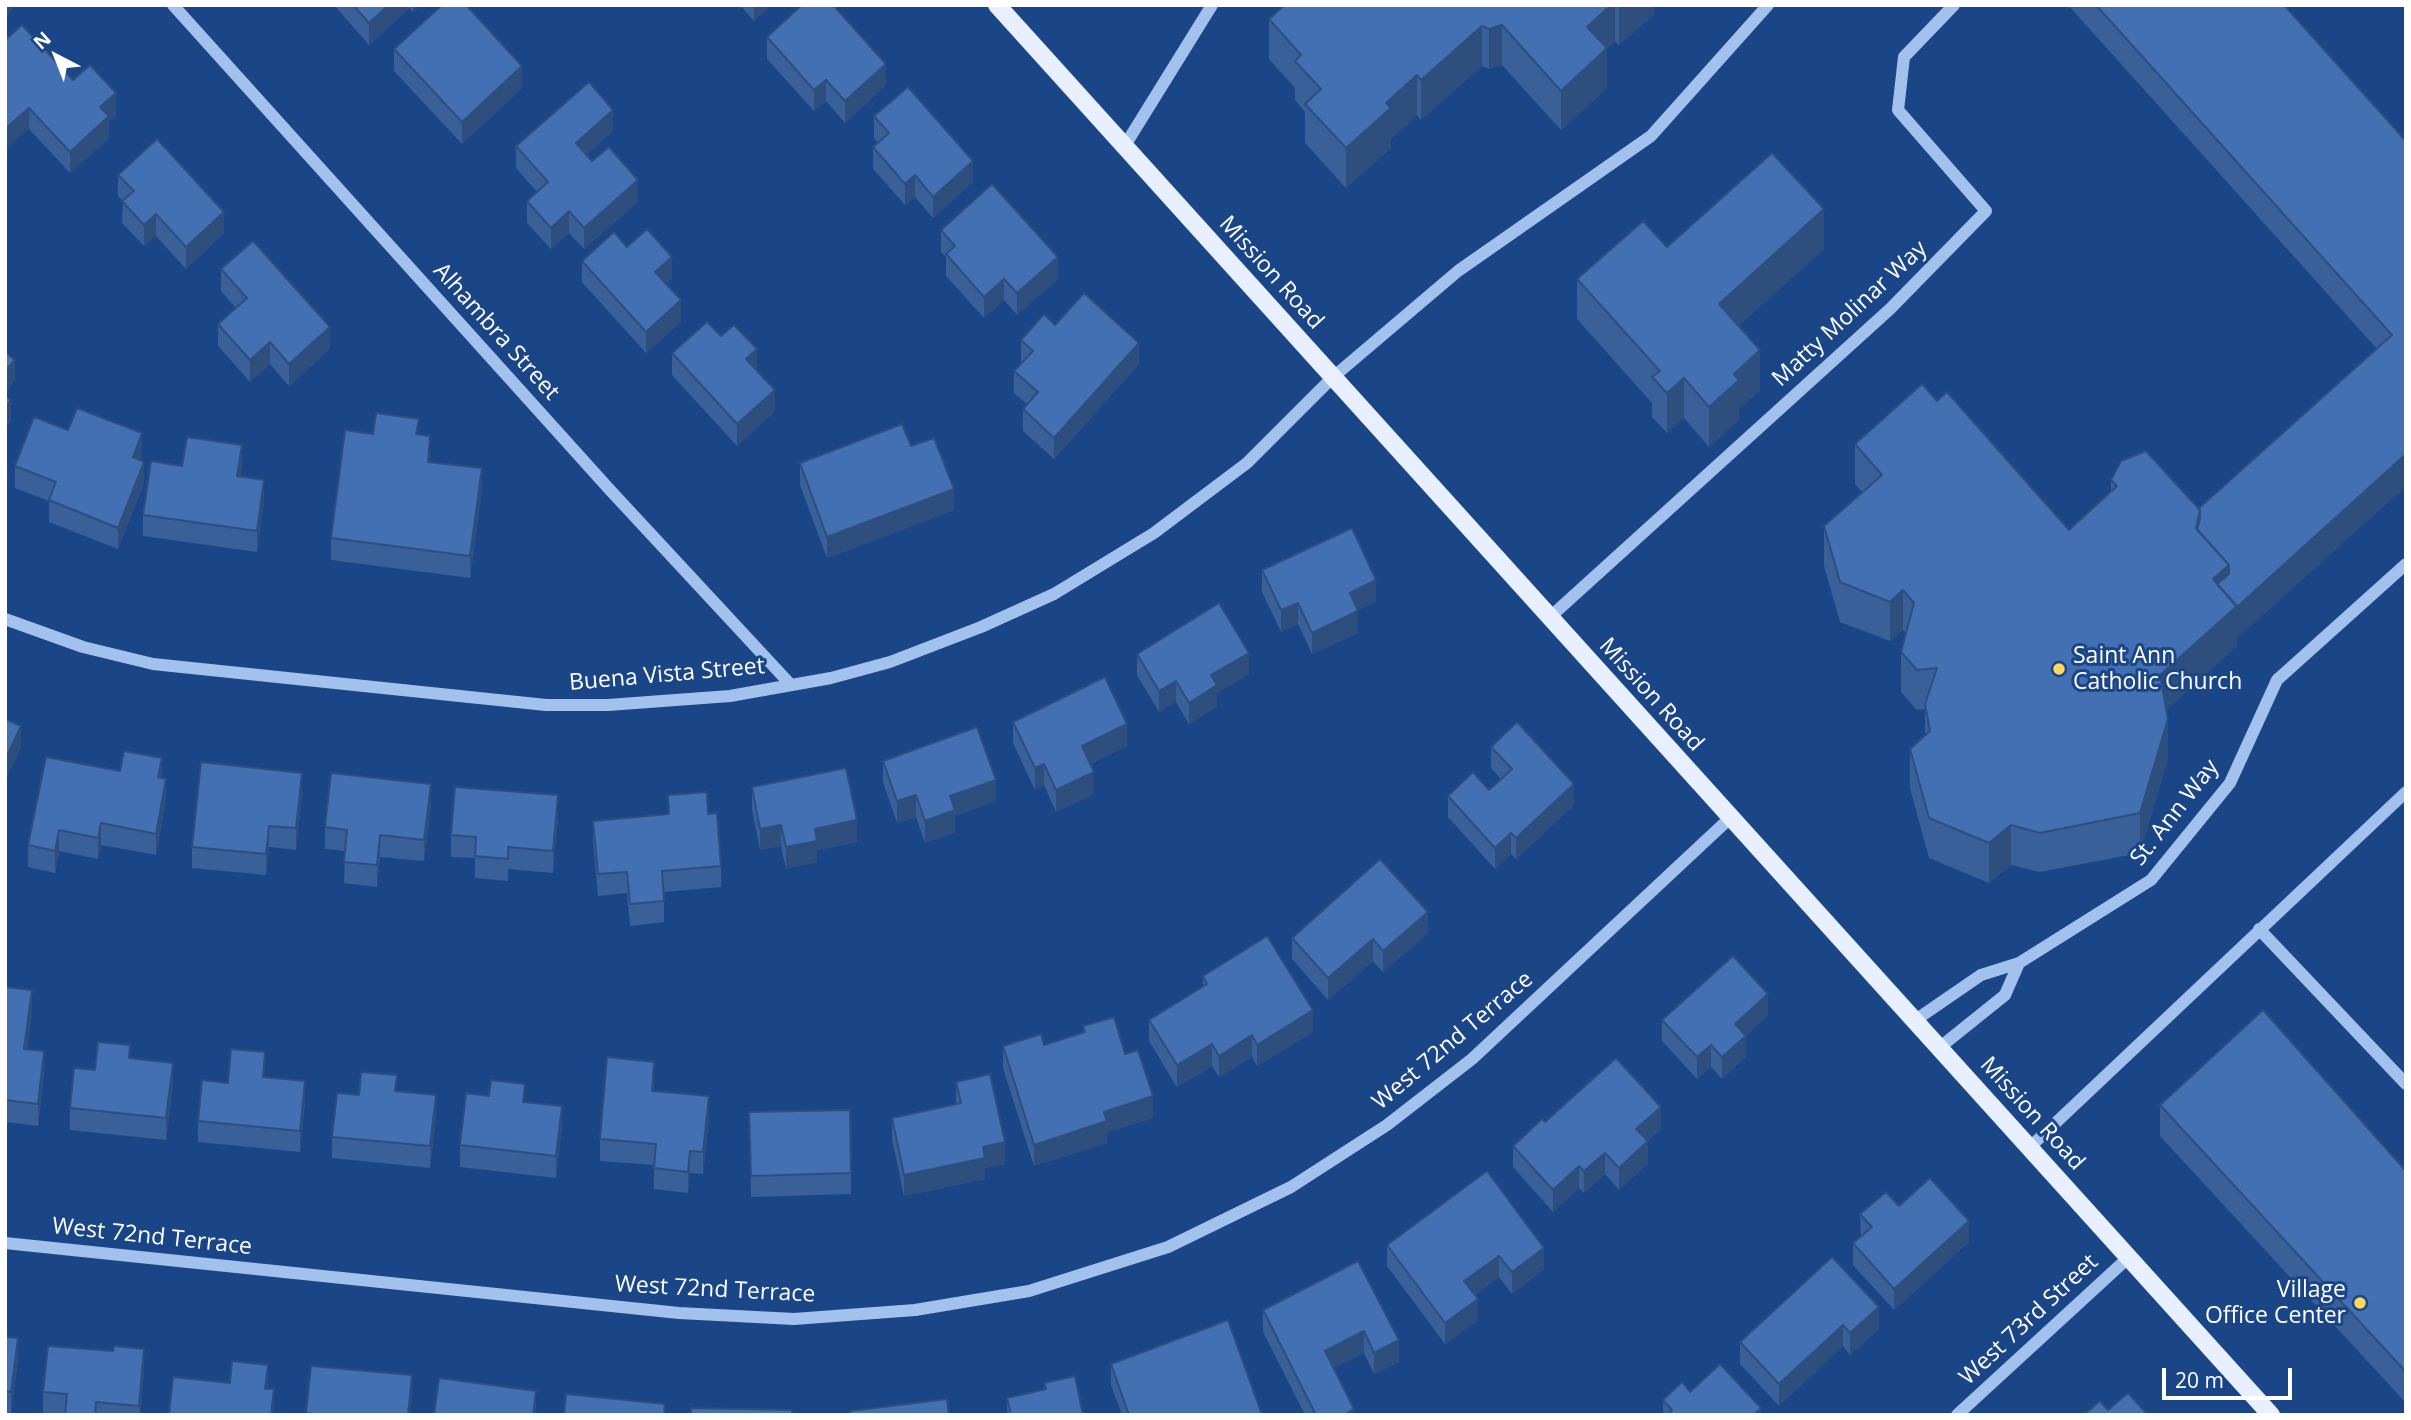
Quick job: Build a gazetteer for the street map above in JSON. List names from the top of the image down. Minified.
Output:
{"streets":{"main road":["Mission Road"],"street":["Matty Molinar Way","Alhambra Street","Buena Vista Street","St. Ann Way","West 72nd Terrace","West 73rd Street"]},"crossings":[["Mission Road","Matty Molinar Way"],["Mission Road","Buena Vista Street"],["Mission Road","St. Ann Way"],["Mission Road","West 72nd Terrace"],["Mission Road","West 73rd Street"],["Alhambra Street","Buena Vista Street"]],"places":["Saint Ann Catholic Church","Village Office Center"],"scale_bar":"20 m","north":"top left"}
